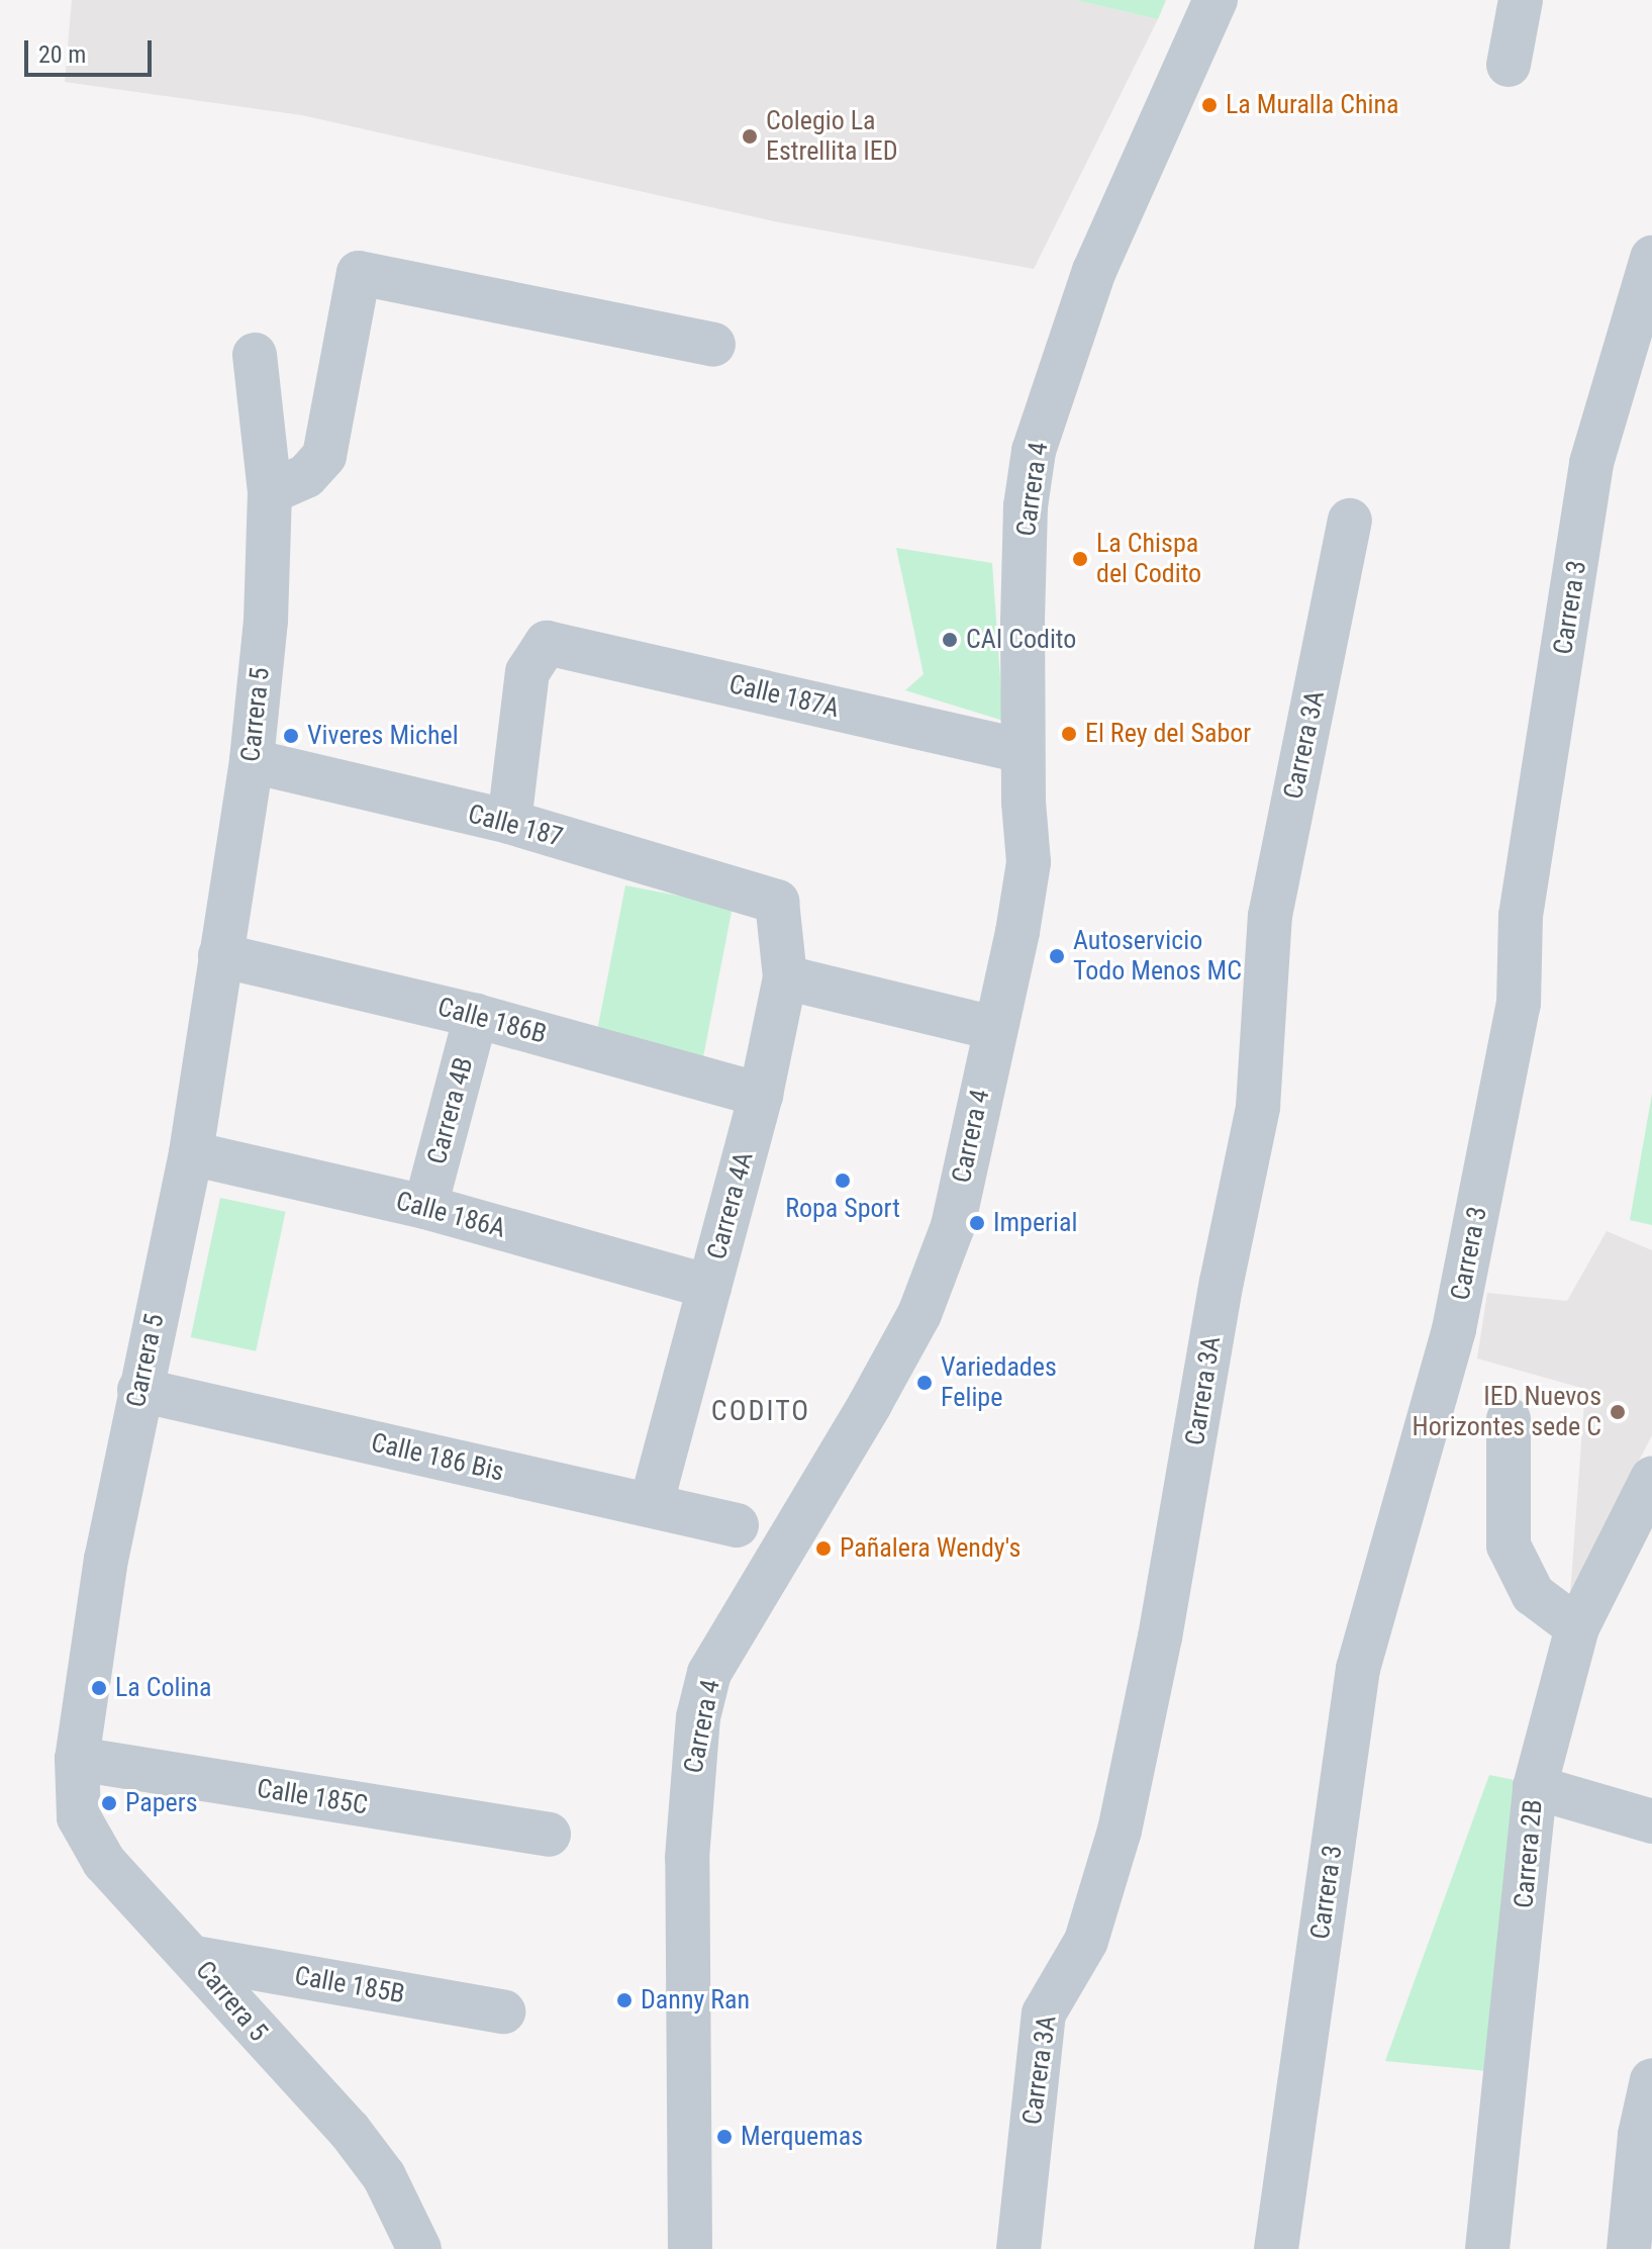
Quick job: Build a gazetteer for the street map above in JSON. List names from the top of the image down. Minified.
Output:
{"streets":{"street":["Carrera 4","Carrera 3","Calle 187A","Carrera 5","Carrera 3A","Calle 187","Calle 186B","Carrera 4B","Carrera 4A","Calle 186A","Calle 186 Bis","Calle 185C","Carrera 2B","Calle 185B"]},"crossings":[["Carrera 4","Calle 187A"],["Calle 187A","Calle 187"],["Carrera 5","Calle 187"],["Carrera 5","Calle 186B"],["Carrera 5","Calle 186A"],["Carrera 5","Calle 186 Bis"],["Carrera 5","Calle 185C"],["Carrera 5","Calle 185B"],["Calle 187","Carrera 4A"],["Calle 186B","Carrera 4B"],["Calle 186B","Carrera 4A"],["Carrera 4B","Calle 186A"],["Carrera 4A","Calle 186A"],["Carrera 4A","Calle 186 Bis"]],"districts":["CODITO"],"places":["La Muralla China","Colegio La Estrellita IED","La Chispa del Codito","CAI Codito","El Rey del Sabor","Viveres Michel","Autoservicio Todo Menos MC","Ropa Sport","Imperial","Variedades Felipe","IED Nuevos Horizontes sede C","Pañalera Wendy's","La Colina","Papers","Danny Ran","Merquemas"],"scale_bar":"20 m"}
